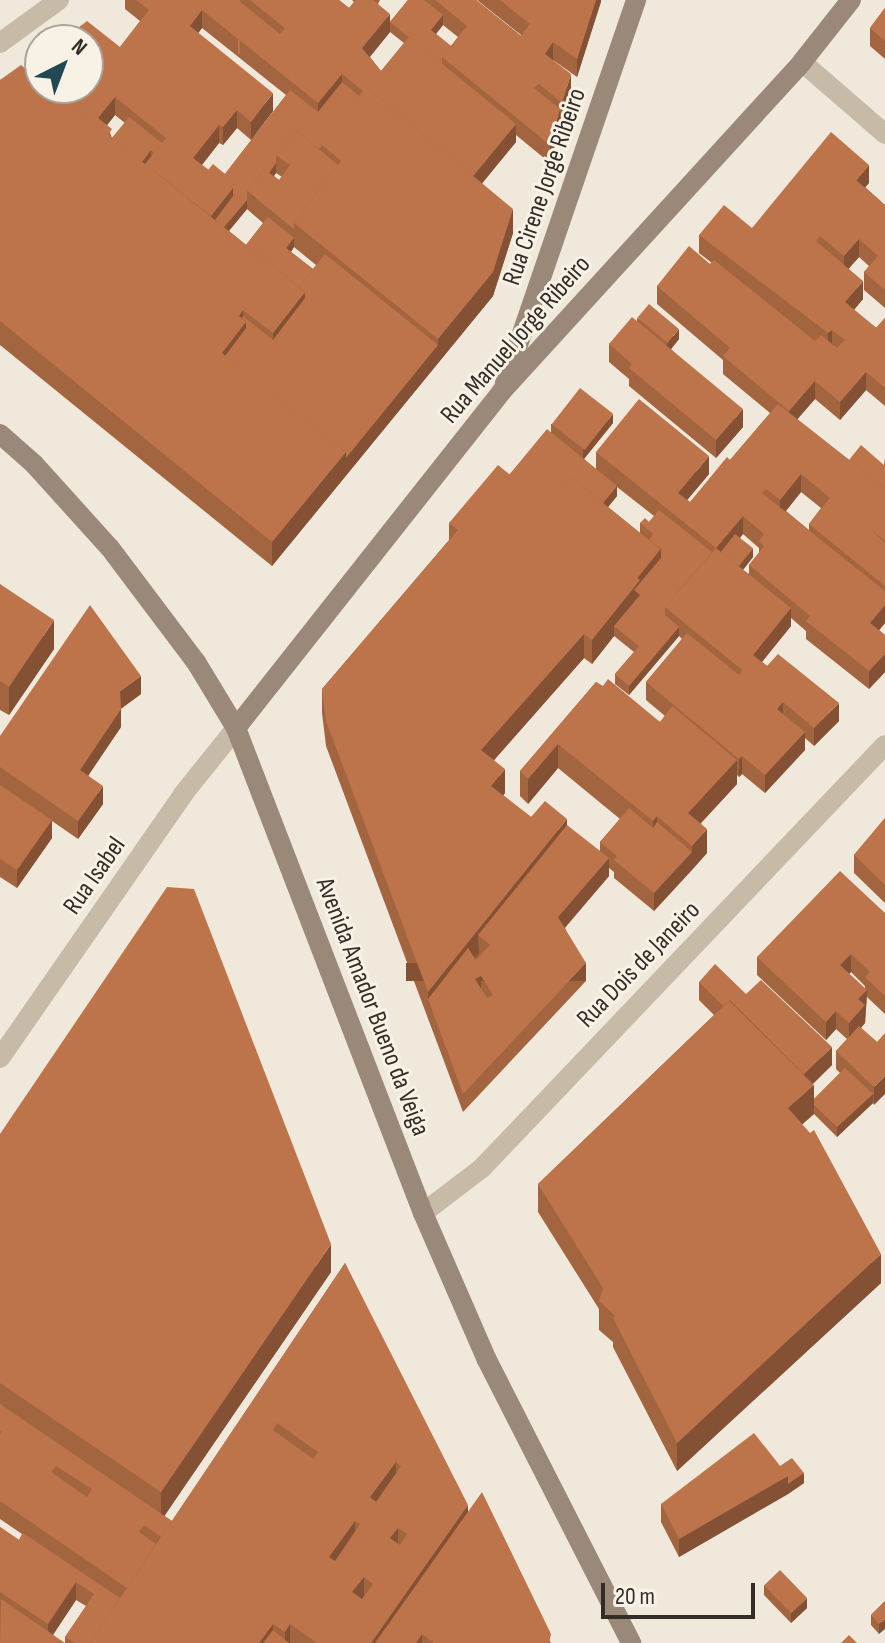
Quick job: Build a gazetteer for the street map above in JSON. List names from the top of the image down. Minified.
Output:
{"streets":{"street":["Rua Cirene Jorge Ribeiro","Rua Manuel Jorge Ribeiro","Rua Isabel","Rua Dois de Janeiro","Avenida Amador Bueno da Veiga"]},"crossings":[["Rua Cirene Jorge Ribeiro","Rua Manuel Jorge Ribeiro"],["Rua Manuel Jorge Ribeiro","Rua Isabel"],["Rua Manuel Jorge Ribeiro","Avenida Amador Bueno da Veiga"],["Rua Isabel","Avenida Amador Bueno da Veiga"],["Rua Dois de Janeiro","Avenida Amador Bueno da Veiga"]],"scale_bar":"20 m","north":"top right"}
